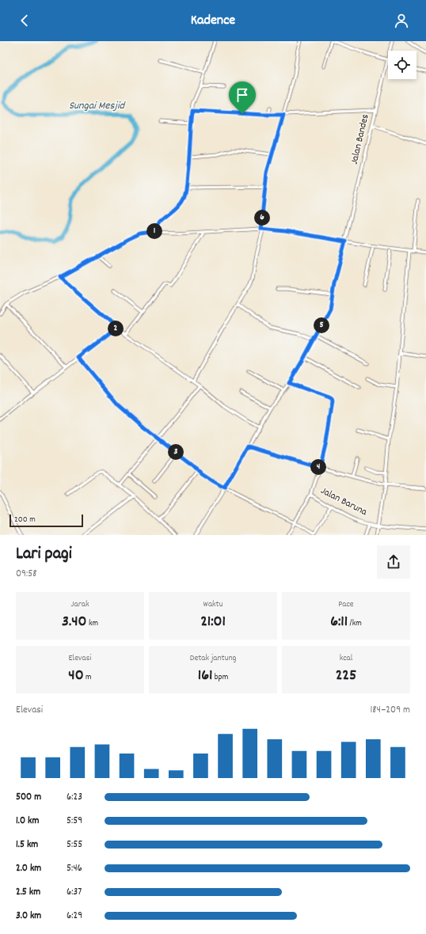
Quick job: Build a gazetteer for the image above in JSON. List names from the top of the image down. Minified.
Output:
{"streets":{"street":["Jalan Bandes","Jalan Baruna"]},"water":["Sungai Mesjid"],"scale_bar":"200 m","page":{"header":"Kadence","pins":["6","1","5","2","3","4"],"scale":"200 m","heading":["Lari pagi","09:58"],"stats":[["Jarak","3.40 km"],["Waktu","21:01"],["Pace","6:11 /km"],["Elevasi","40 m"],["Detak jantung","161 bpm"],["kcal","225"]],"chart":["Elevasi","184–209 m"],"list":[{"name":"500 m","note":"6:23"},{"name":"1.0 km","note":"5:59"},{"name":"1.5 km","note":"5:55"},{"name":"2.0 km","note":"5:46"},{"name":"2.5 km","note":"6:37"},{"name":"3.0 km","note":"6:29"}]}}
